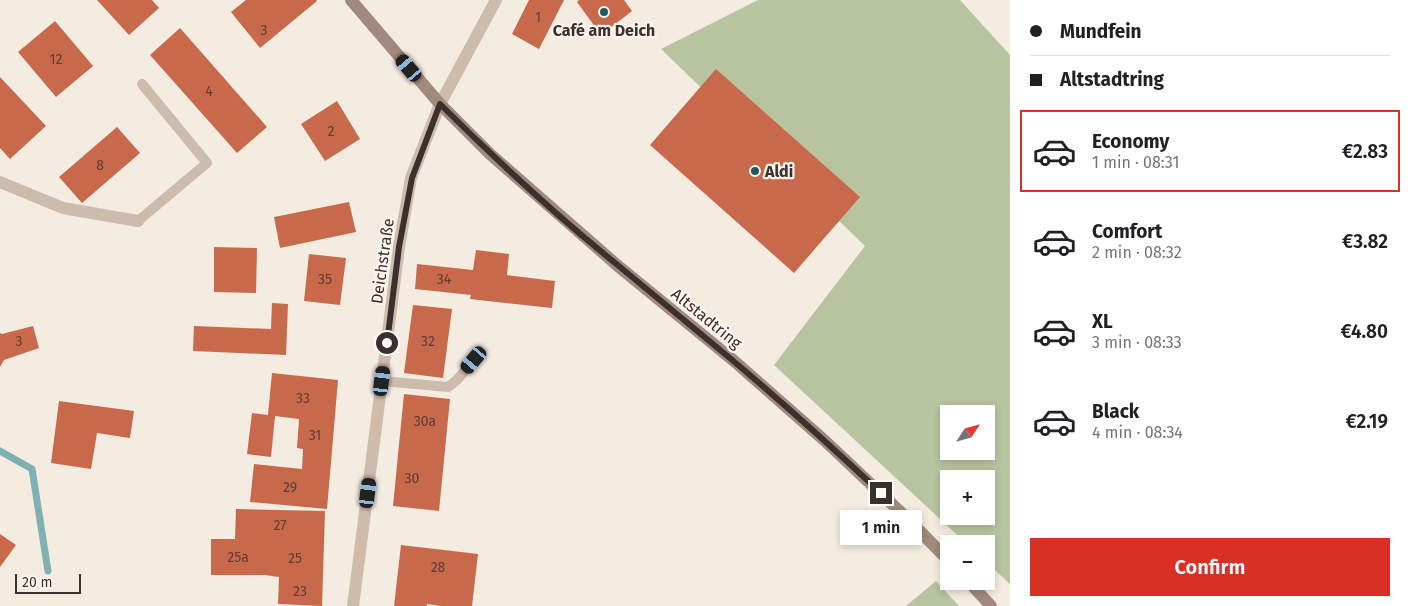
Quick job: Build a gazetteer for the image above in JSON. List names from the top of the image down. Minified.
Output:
{"streets":{"main road":["Altstadtring"],"street":["Deichstraße"]},"crossings":[["Deichstraße","Altstadtring"]],"places":["Café am Deich","Aldi"],"house_numbers":["1","3","12","4","2","8","35","34","3","32","33","30a","31","30","29","27","25a","25","28","23"],"scale_bar":"20 m","north":"top right","page":{"banner":["Mundfein","Altstadtring"],"list":[{"name":"Economy","note":"1 min · 08:31","value":"€2.83"},{"name":"Comfort","note":"2 min · 08:32","value":"€3.82"},{"name":"XL","note":"3 min · 08:33","value":"€4.80"},{"name":"Black","note":"4 min · 08:34","value":"€2.19"}],"map_buttons":["+","−"],"bubble":"1 min","buttons":"Confirm","scale":"20 m"}}
